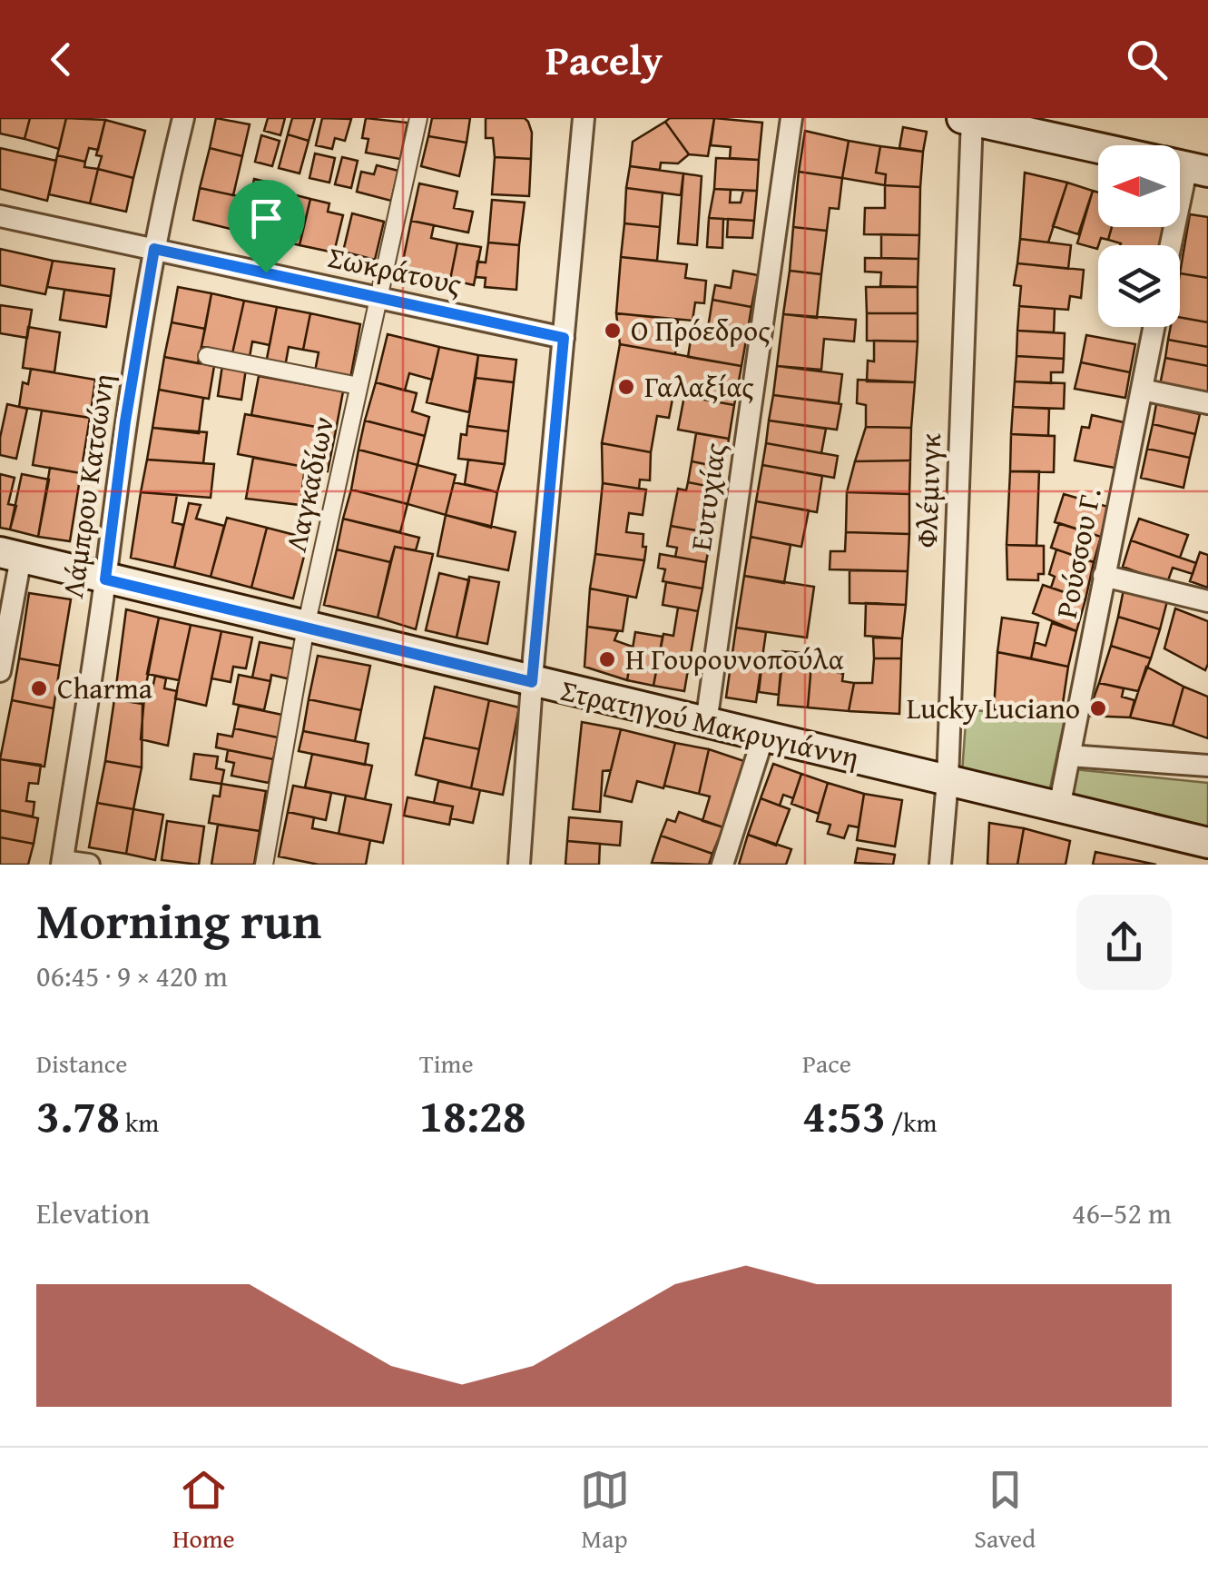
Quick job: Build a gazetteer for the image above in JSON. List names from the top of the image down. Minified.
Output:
{"streets":{"main road":["Στρατηγού Μακρυγιάννη"],"street":["Σωκράτους","Λαγκαδίων","Λάμπρου Κατσώνη","Φλέμινγκ","Ευτυχίας","Ρούσσου Γ."]},"crossings":[["Σωκράτους","Λαγκαδίων"],["Σωκράτους","Λάμπρου Κατσώνη"],["Λαγκαδίων","Στρατηγού Μακρυγιάννη"],["Λάμπρου Κατσώνη","Στρατηγού Μακρυγιάννη"],["Φλέμινγκ","Στρατηγού Μακρυγιάννη"],["Ευτυχίας","Στρατηγού Μακρυγιάννη"],["Ρούσσου Γ.","Στρατηγού Μακρυγιάννη"]],"places":["Ο Πρόεδρος","Γαλαξίας","Η Γουρουνοπούλα","Charma","Lucky Luciano"],"north":"left","page":{"header":"Pacely","heading":["Morning run","06:45 · 9 × 420 m"],"stats":[["Distance","3.78 km"],["Time","18:28"],["Pace","4:53 /km"]],"chart":["Elevation","46–52 m"],"tabs":["Home","Map","Saved"]}}
